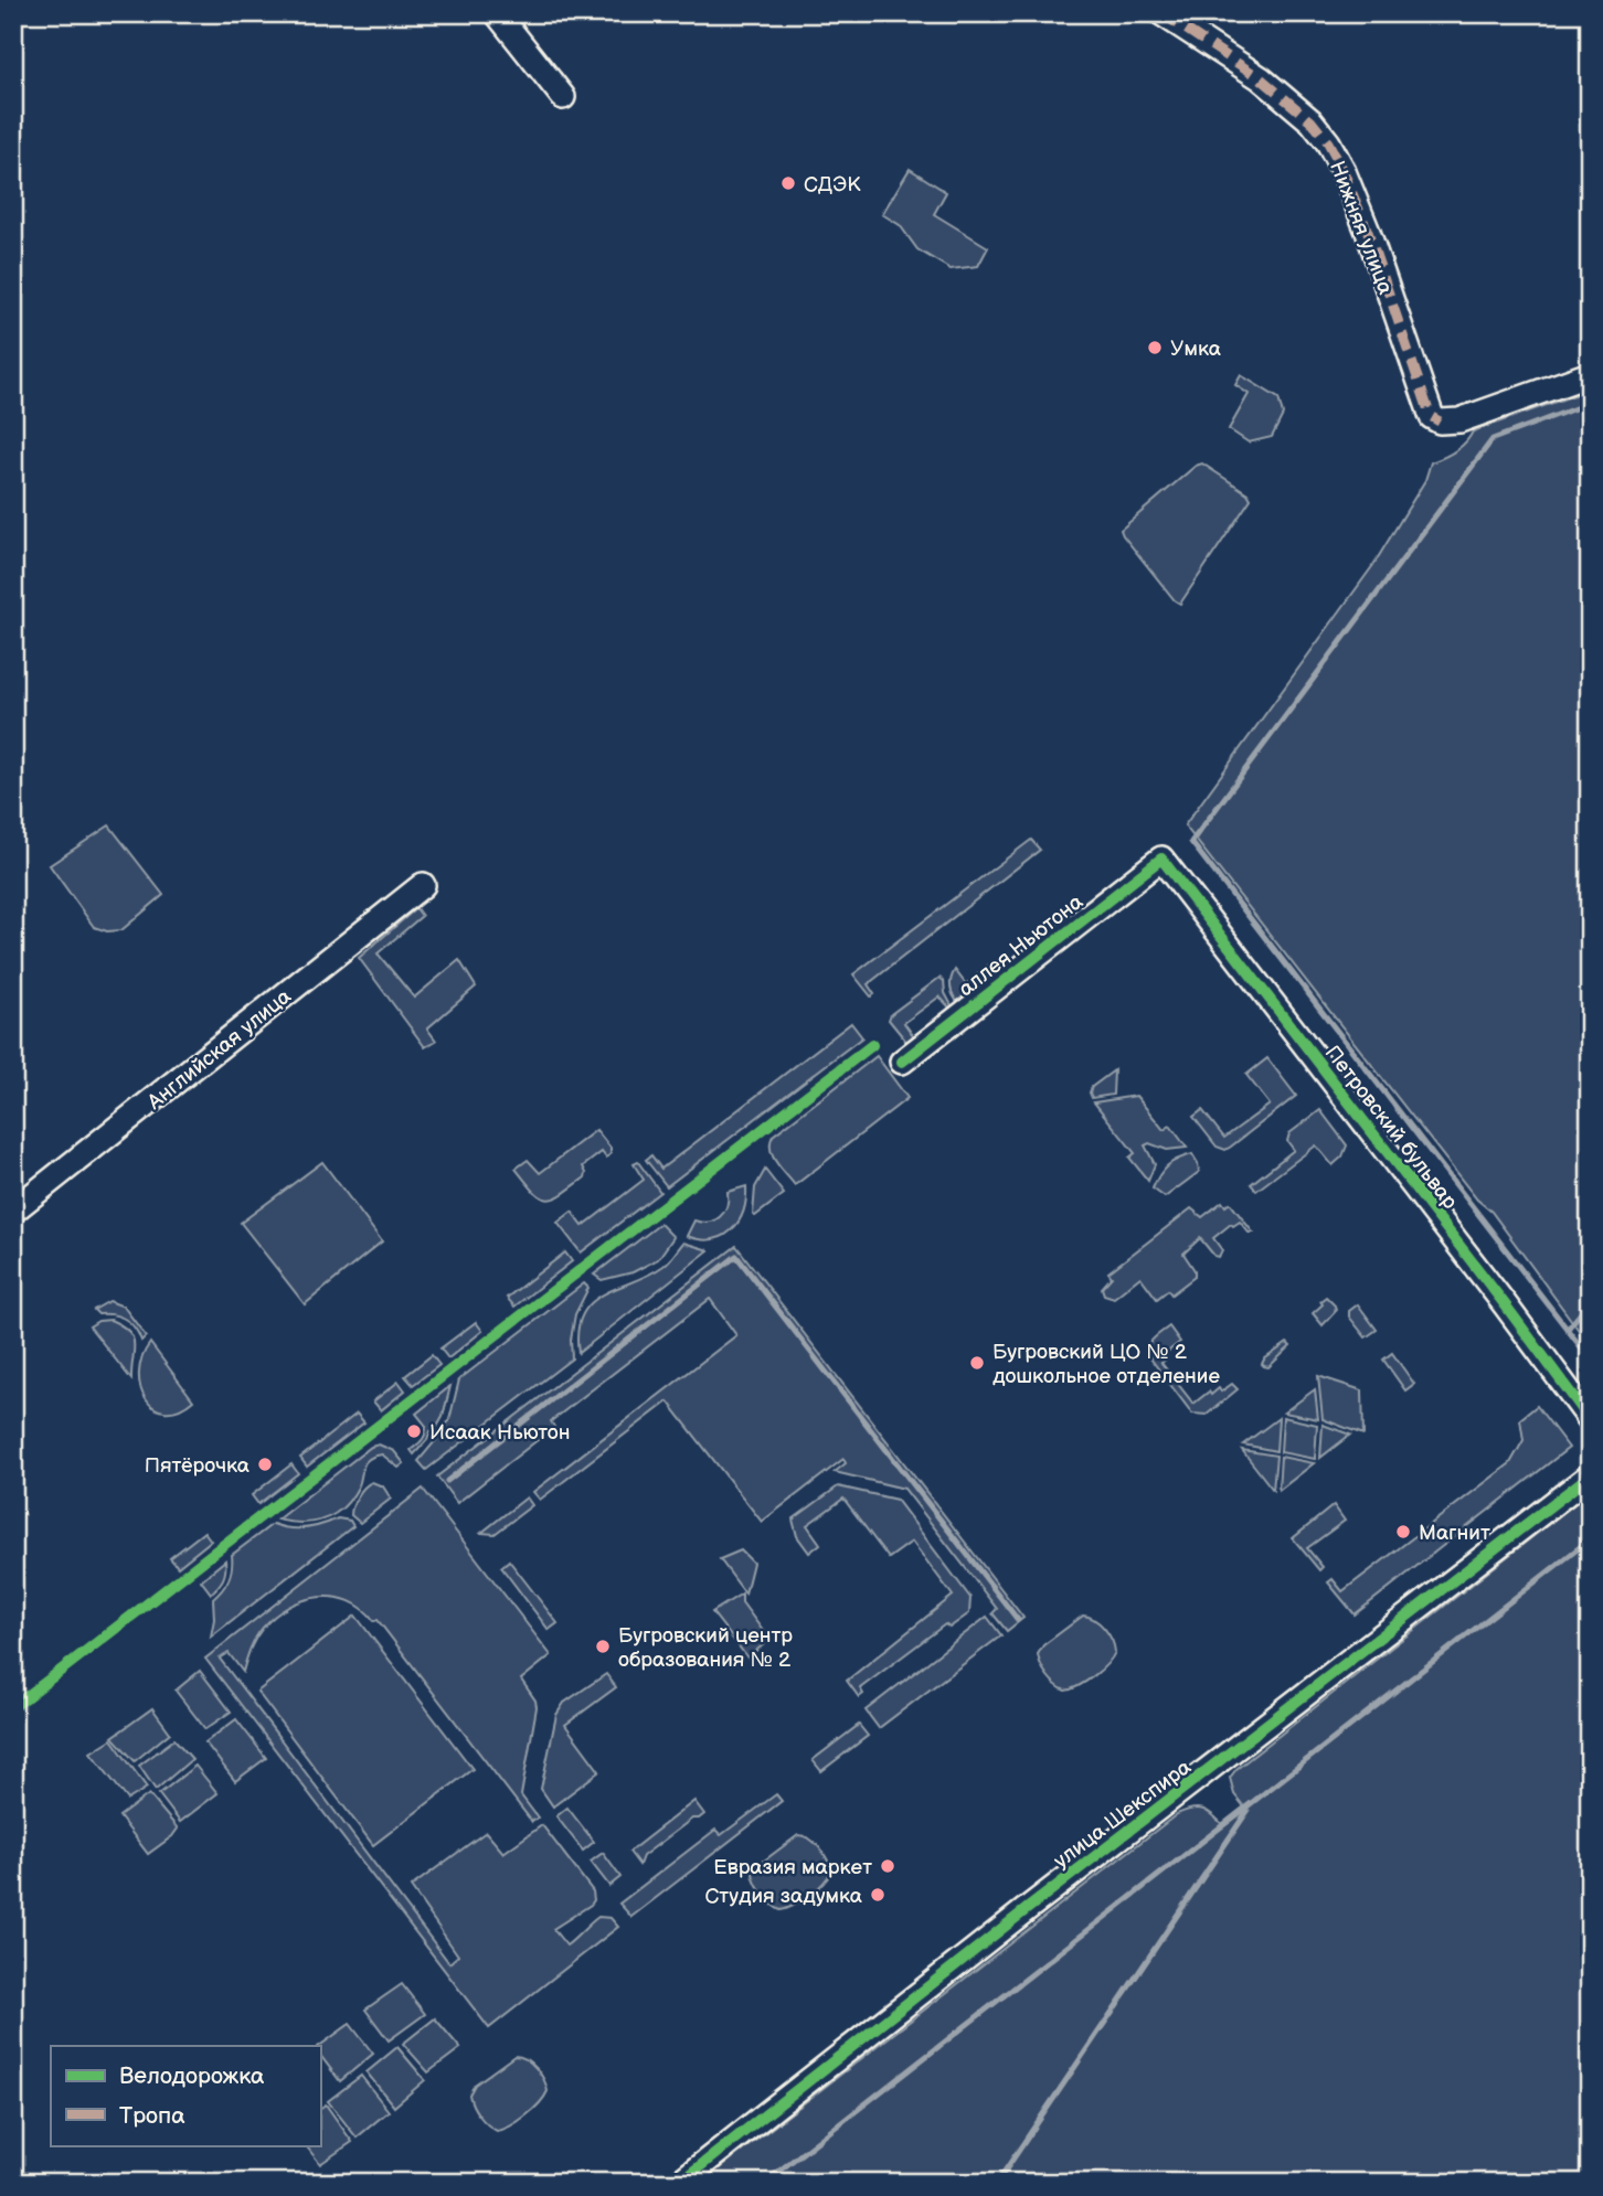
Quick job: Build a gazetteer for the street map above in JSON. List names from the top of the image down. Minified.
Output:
{"streets":{"street":["Нижняя улица","аллея Ньютона","Английская улица","Петровский бульвар","улица Шекспира"]},"crossings":[["аллея Ньютона","Петровский бульвар"]],"places":["СДЭК","Умка","Бугровский ЦО № 2 дошкольное отделение","Исаак Ньютон","Пятёрочка","Магнит","Бугровский центр образования № 2","Евразия маркет","Студия задумка"],"legend":["Велодорожка","Тропа"]}
